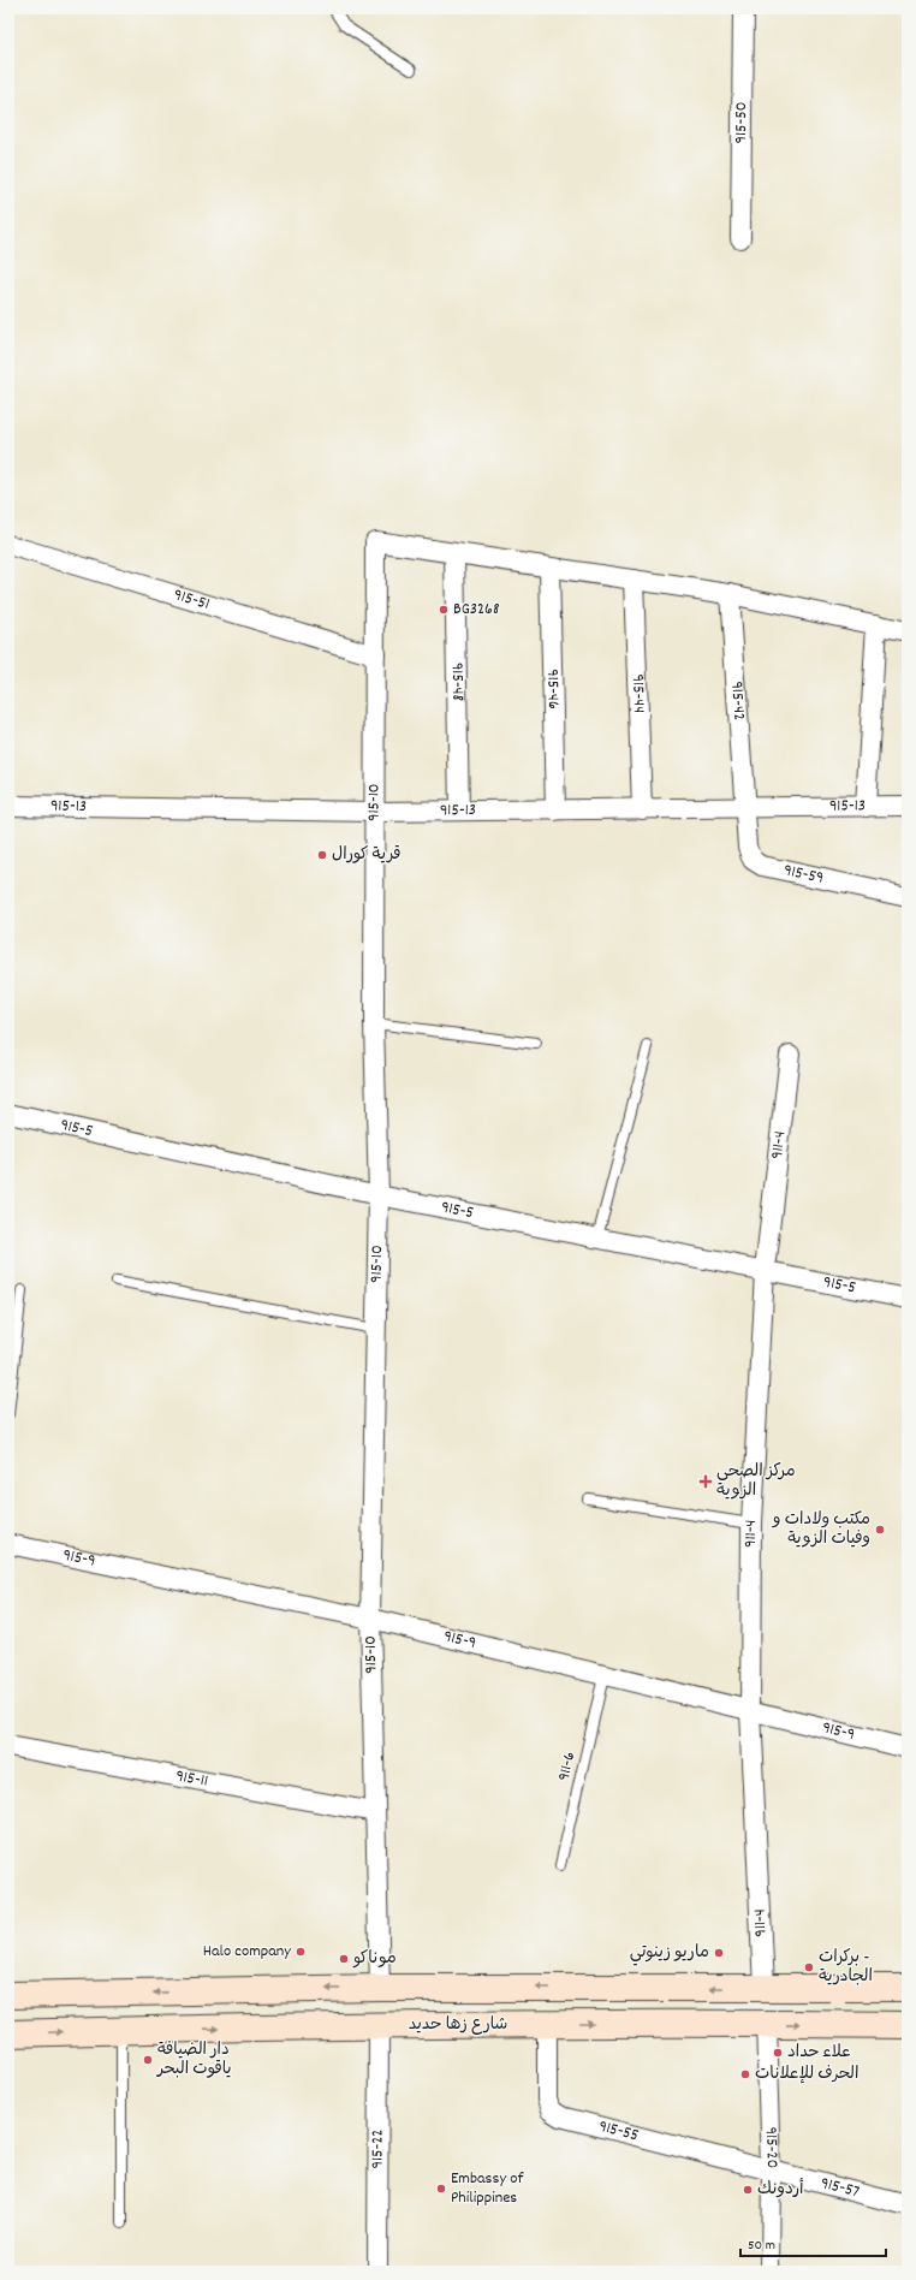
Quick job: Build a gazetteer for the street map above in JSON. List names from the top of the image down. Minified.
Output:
{"streets":{"street":["915-50","915-51","915-48","915-46","915-44","915-42","915-10","915-13","915-59","915-5","911-4","915-9","915-11","شارع زها حديد","915-55","915-20","915-22","915-57"],"lane":["911-6"]},"crossings":[["915-51","915-10"],["915-48","915-10"],["915-48","915-13"],["915-46","915-13"],["915-44","915-13"],["915-42","915-13"],["915-42","915-59"],["915-10","915-13"],["915-10","915-5"],["915-10","915-9"],["915-10","915-11"],["915-13","915-59"],["915-5","911-4"],["911-4","915-9"],["915-9","911-6"],["شارع زها حديد","915-55"],["شارع زها حديد","915-20"],["شارع زها حديد","915-22"],["915-55","915-20"],["915-55","915-57"],["915-20","915-57"]],"places":{"other":["BG3268","قرية كورال","مكتب ولادات و وفيات الزوية","Halo company","ماريو زينوتي","موناكو","بركرات - الجادرية","علاء حداد","دار الضيافة ياقوت البحر","الحرف للإعلانات","Embassy of Philippines","أردونك"],"health":["مركز الصحي الزوية"]},"scale_bar":"50 m"}
